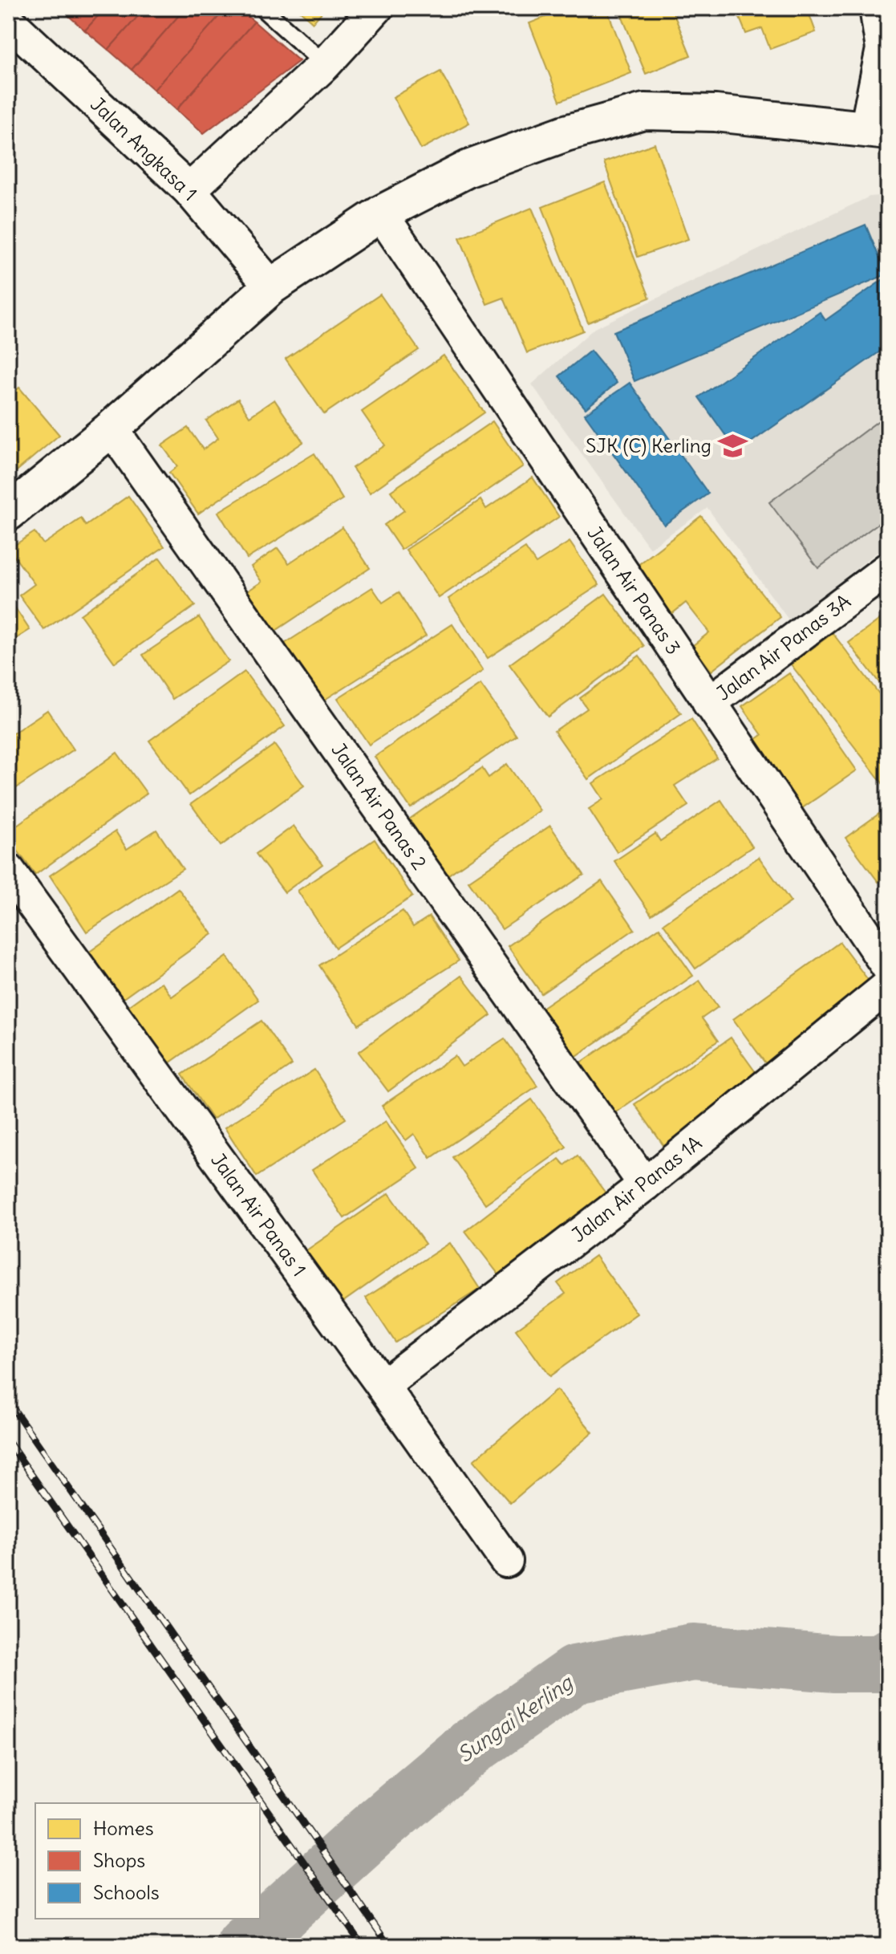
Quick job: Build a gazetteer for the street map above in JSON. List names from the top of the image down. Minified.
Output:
{"streets":{"street":["Jalan Angkasa 1","Jalan Air Panas 3","Jalan Air Panas 3A","Jalan Air Panas 2","Jalan Air Panas 1A","Jalan Air Panas 1"]},"crossings":[["Jalan Air Panas 3","Jalan Air Panas 3A"],["Jalan Air Panas 2","Jalan Air Panas 1A"],["Jalan Air Panas 1A","Jalan Air Panas 1"]],"water":["Sungai Kerling"],"places":{"school or university":["SJK (C) Kerling"]},"legend":["Homes","Shops","Schools"]}
